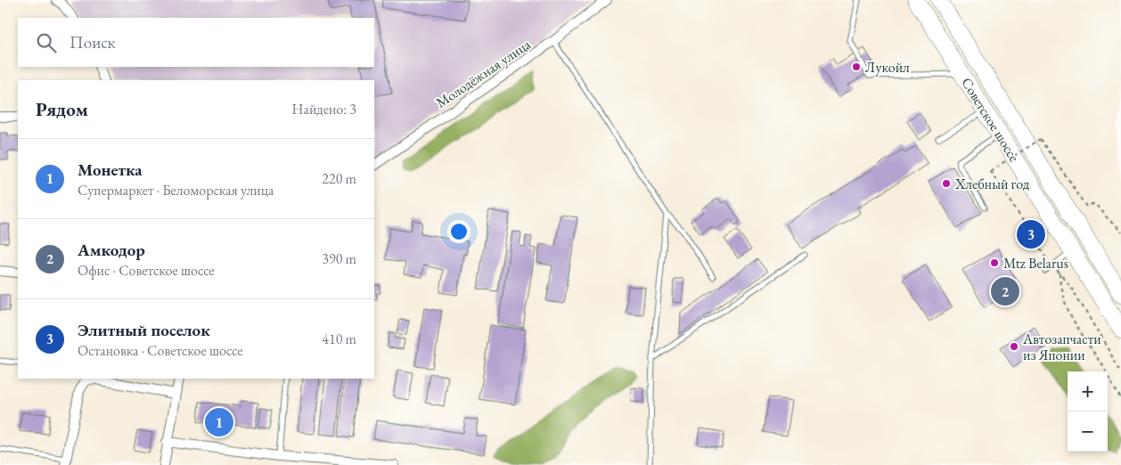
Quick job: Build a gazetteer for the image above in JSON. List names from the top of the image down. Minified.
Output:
{"streets":{"highway":["Советское шоссе"],"street":["Молодёжная улица"]},"places":["Лукойл","Хлебный год","Mtz Belarus","Автозапчасти из Японии"],"page":{"search":"Поиск","heading":["Рядом","Найдено: 3"],"list":[{"mark":"1","name":"Монетка","note":"Супермаркет · Беломорская улица","value":"220 m"},{"mark":"2","name":"Амкодор","note":"Офис · Советское шоссе","value":"390 m"},{"mark":"3","name":"Элитный поселок","note":"Остановка · Советское шоссе","value":"410 m"}],"pins":["3","2","1"],"map_buttons":["+","−"]}}
